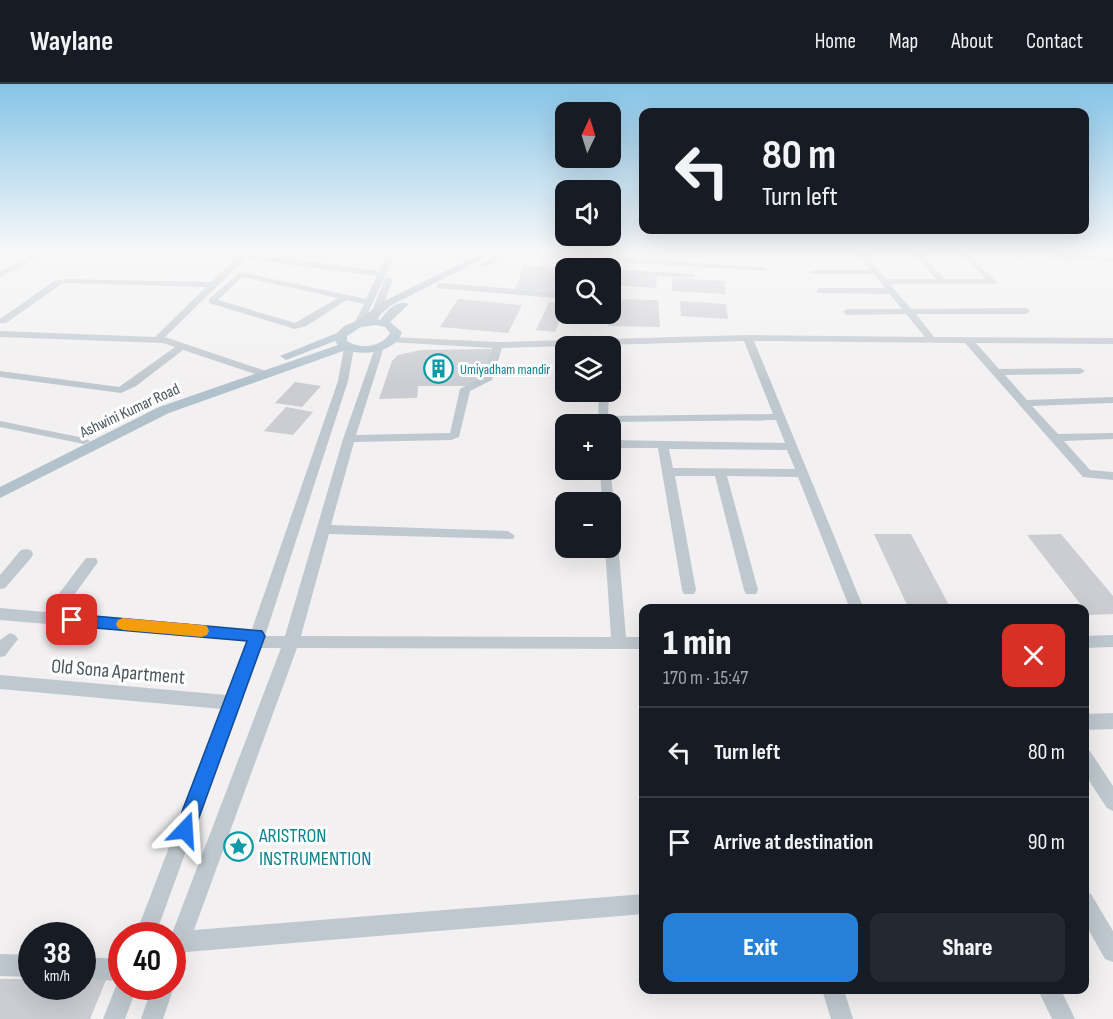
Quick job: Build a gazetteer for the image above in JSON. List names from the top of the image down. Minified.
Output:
{"streets":{"main road":["Ashwini Kumar Road"],"street":["Old Sona Apartment"]},"places":{"building":["Umiyadham mandir"],"place":["ARISTRON INSTRUMENTION"]},"north":"top","page":{"header":"Waylane","nav":["Home","Map","About","Contact"],"map_buttons":["+","−"],"turn":["80 m","Turn left"],"heading":["1 min","170 m · 15:47"],"list":[{"name":"Turn left","value":"80 m"},{"name":"Arrive at destination","value":"90 m"}],"buttons":["Exit","Share"],"speed":"38 km/h","limit":"40"}}
